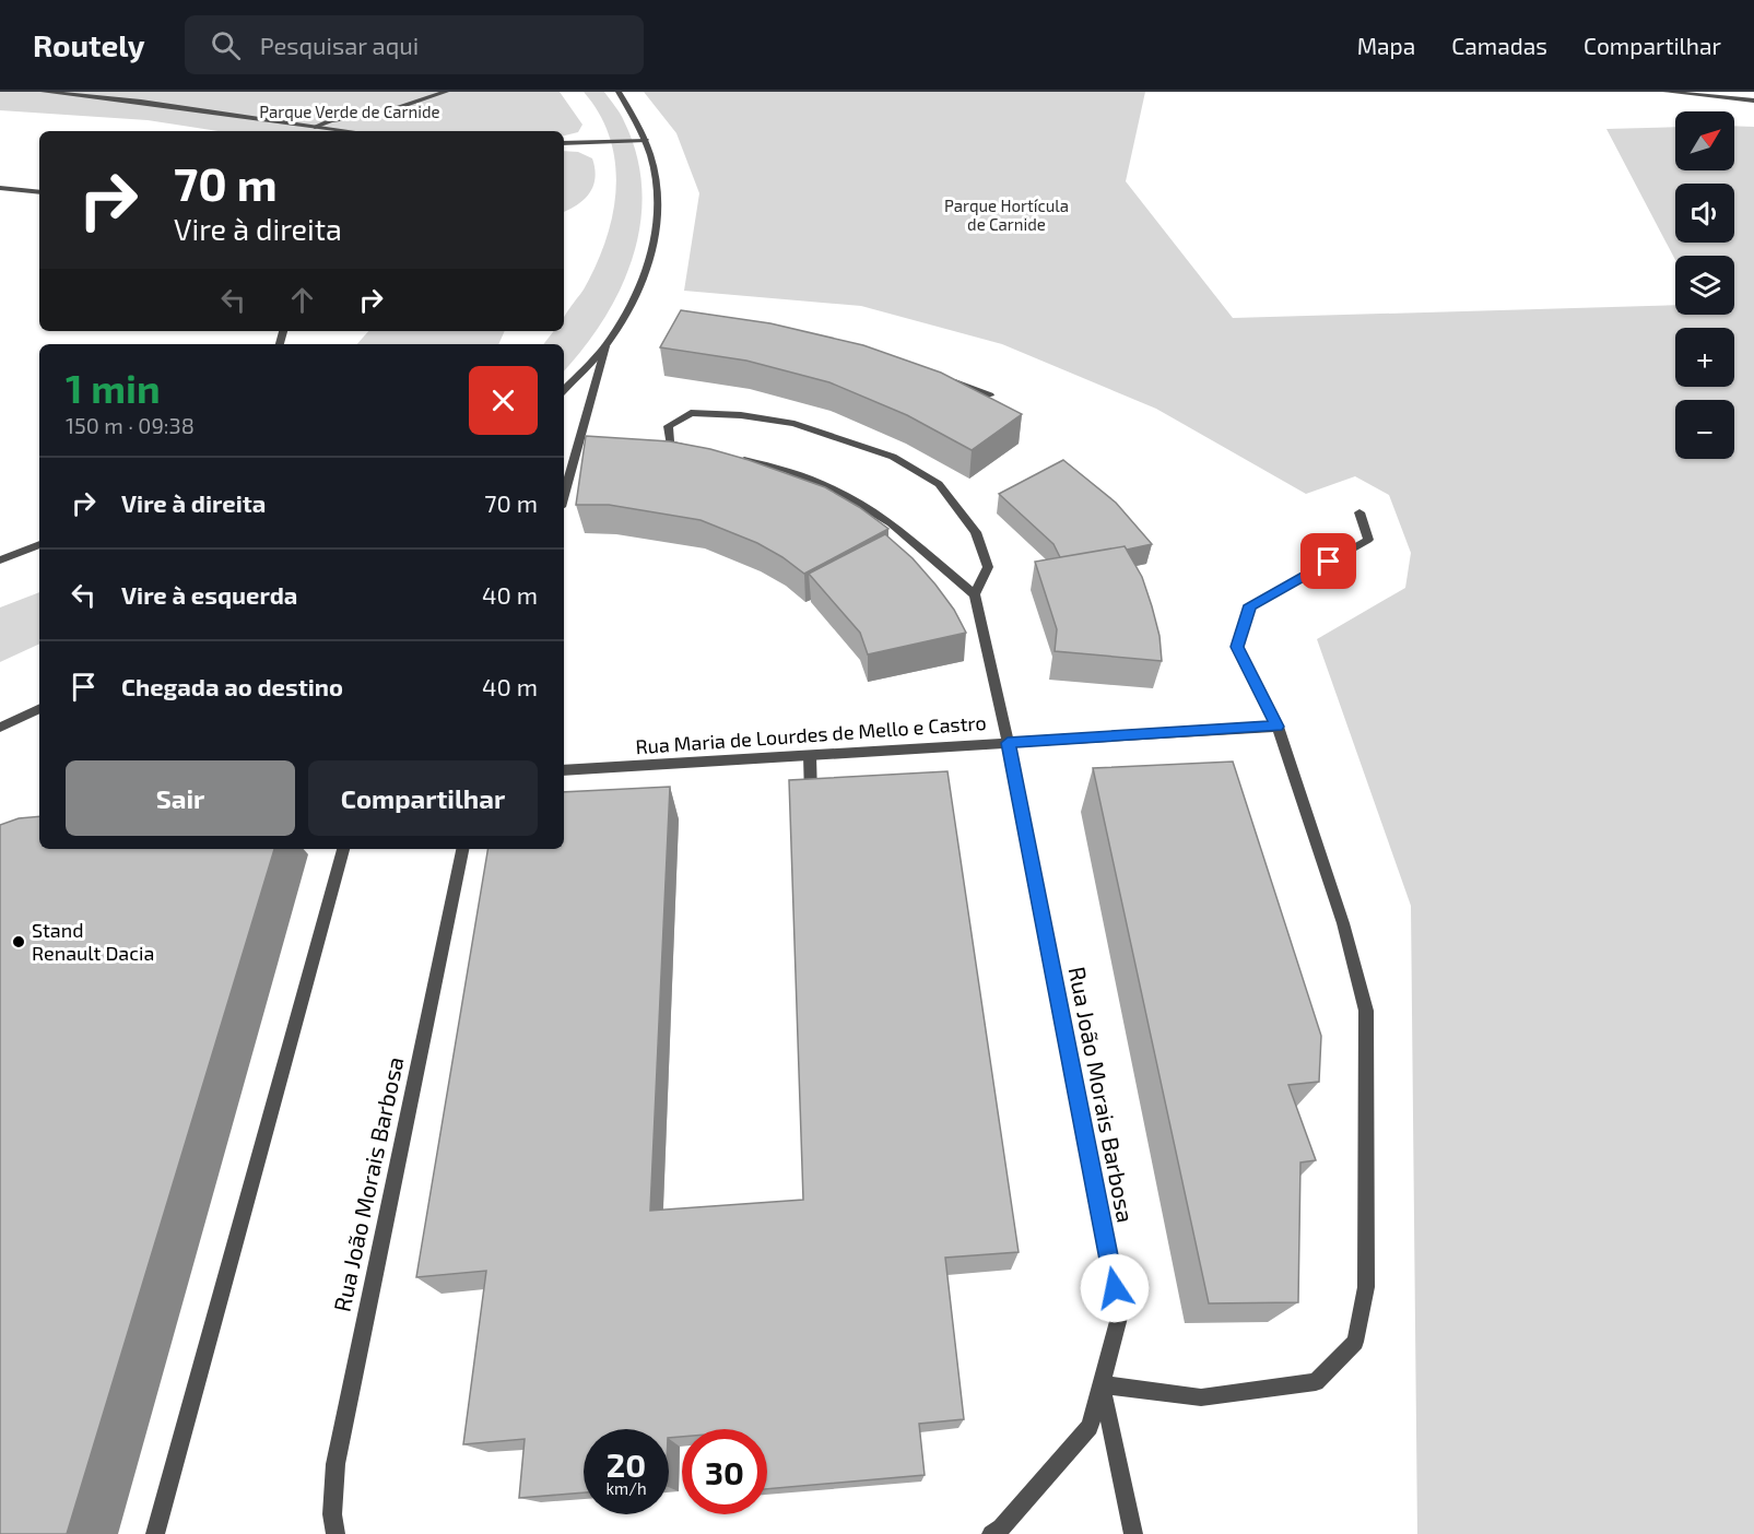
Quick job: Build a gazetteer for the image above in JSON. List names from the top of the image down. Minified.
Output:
{"streets":{"street":["Rua Maria de Lourdes de Mello e Castro","Rua João Morais Barbosa"]},"crossings":[["Rua Maria de Lourdes de Mello e Castro","Rua João Morais Barbosa"]],"parks":["Parque Verde de Carnide","Parque Hortícula de Carnide"],"places":["Stand Renault Dacia"],"north":"top right","page":{"header":"Routely","search":"Pesquisar aqui","nav":["Mapa","Camadas","Compartilhar"],"map_buttons":["+","−"],"turn":["70 m","Vire à direita"],"heading":["1 min","150 m · 09:38"],"list":[{"name":"Vire à direita","value":"70 m"},{"name":"Vire à esquerda","value":"40 m"},{"name":"Chegada ao destino","value":"40 m"}],"buttons":["Sair","Compartilhar"],"speed":"20 km/h","limit":"30"}}
